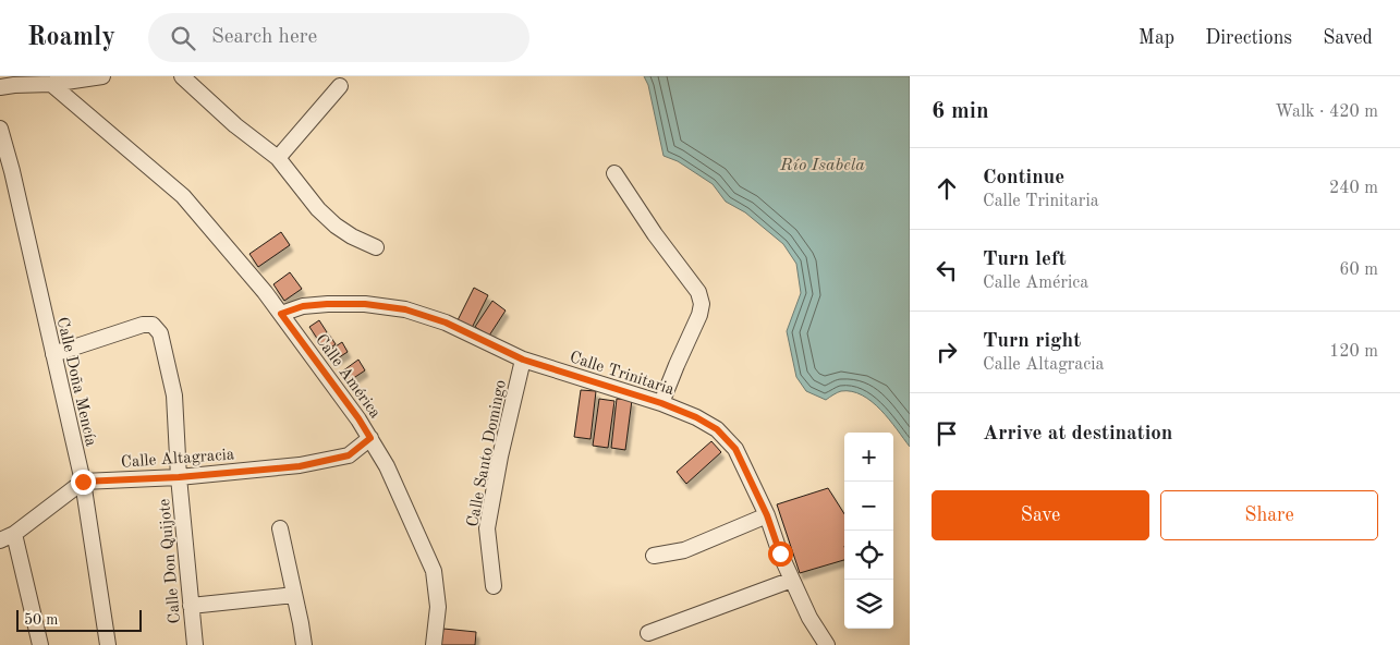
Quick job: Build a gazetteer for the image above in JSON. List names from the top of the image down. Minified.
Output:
{"streets":{"street":["Calle Trinitaria","Calle América","Calle Doña Mencía","Calle Santo Domingo","Calle Altagracia","Calle Don Quijote"]},"crossings":[["Calle Trinitaria","Calle América"],["Calle Trinitaria","Calle Santo Domingo"],["Calle América","Calle Altagracia"],["Calle Doña Mencía","Calle Altagracia"],["Calle Doña Mencía","Calle Don Quijote"],["Calle Altagracia","Calle Don Quijote"]],"water":["Río Isabela"],"scale_bar":"50 m","page":{"header":"Roamly","search":"Search here","nav":["Map","Directions","Saved"],"heading":["6 min","Walk · 420 m"],"list":[["Continue","Calle Trinitaria","240 m"],["Turn left","Calle América","60 m"],["Turn right","Calle Altagracia","120 m"],"Arrive at destination"],"map_buttons":["+","−"],"buttons":["Save","Share"],"scale":"50 m"}}
